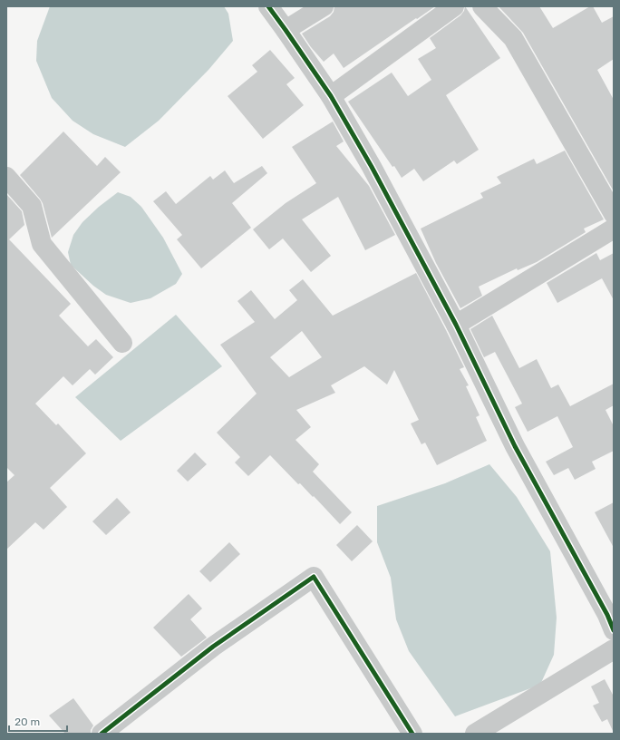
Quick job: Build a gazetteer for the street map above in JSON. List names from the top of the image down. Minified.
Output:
{"scale_bar":"20 m"}
